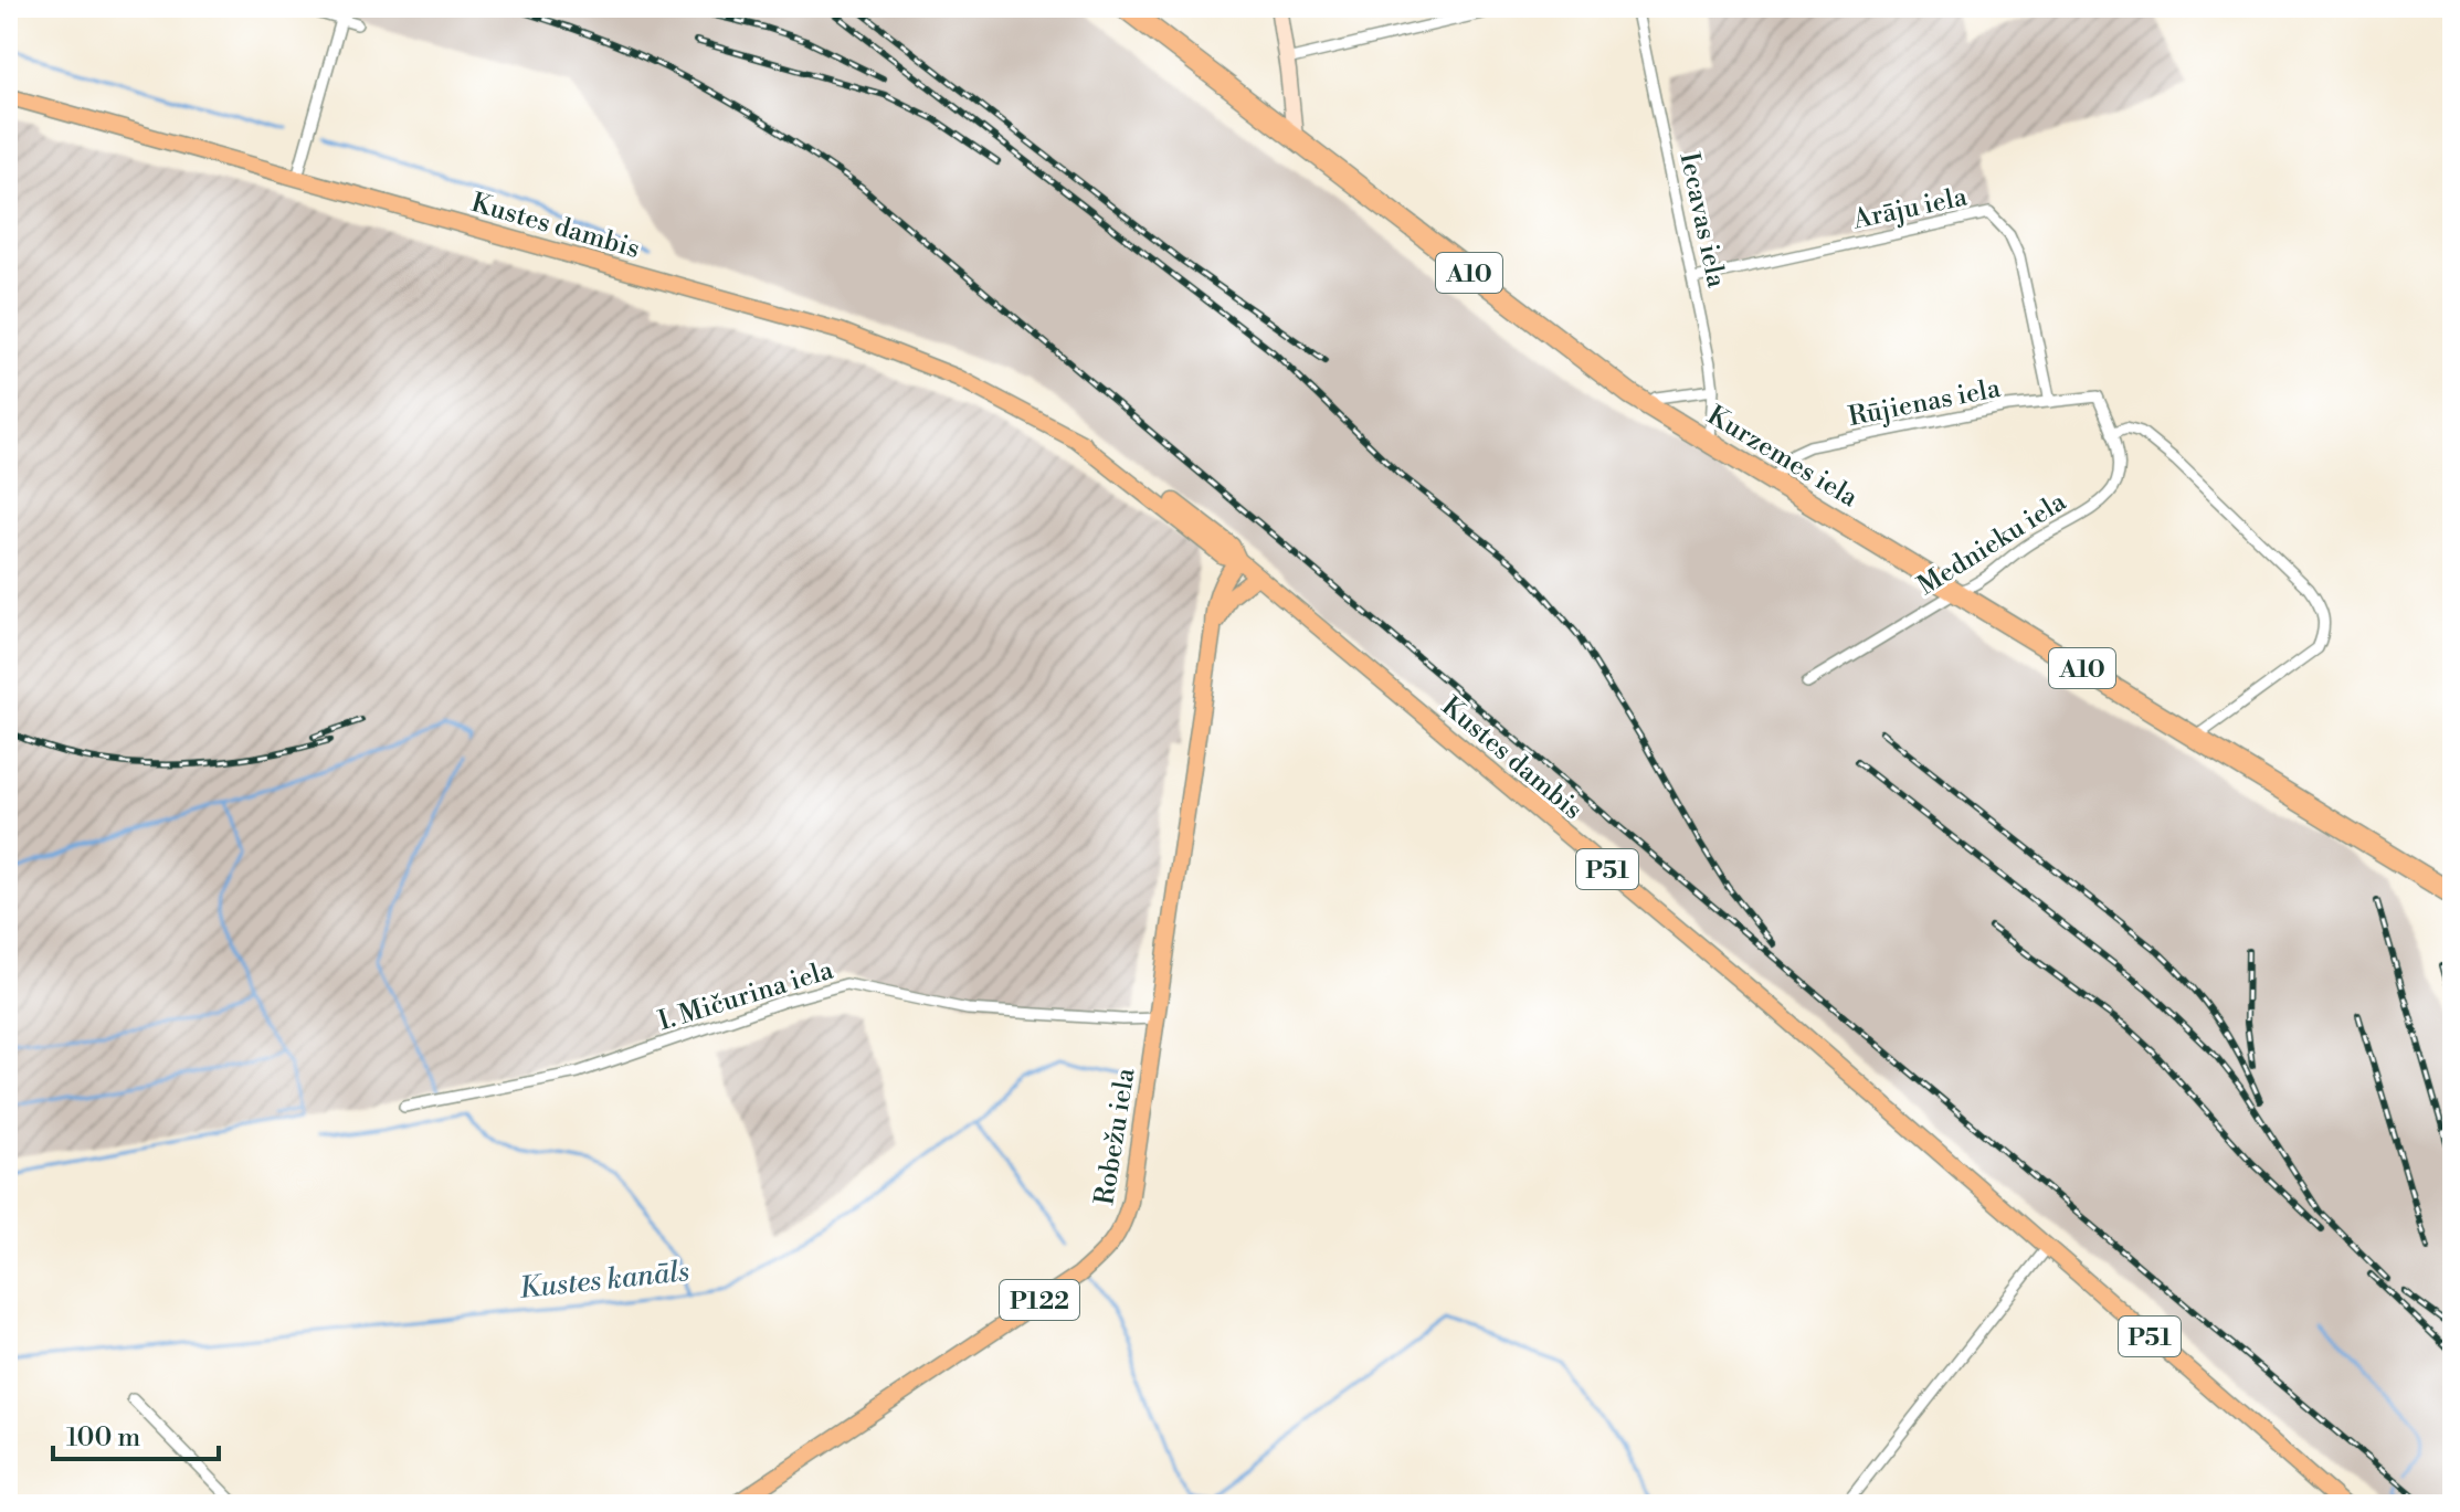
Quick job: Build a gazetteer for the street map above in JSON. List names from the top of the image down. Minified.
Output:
{"streets":{"highway":["A10","Kurzemes iela"],"main road":["Kustes dambis","P51","Robežu iela","P122"],"street":["Arāju iela","Iecavas iela","Rūjienas iela","Mednieku iela","I. Mičurina iela"]},"crossings":[["Arāju iela","Iecavas iela"],["Arāju iela","Rūjienas iela"],["Iecavas iela","Kurzemes iela"],["Kustes dambis","P51"],["Kustes dambis","Robežu iela"],["Rūjienas iela","Kurzemes iela"],["Rūjienas iela","Mednieku iela"],["Kurzemes iela","Mednieku iela"],["I. Mičurina iela","Robežu iela"]],"water":["Kustes kanāls"],"scale_bar":"100 m"}
